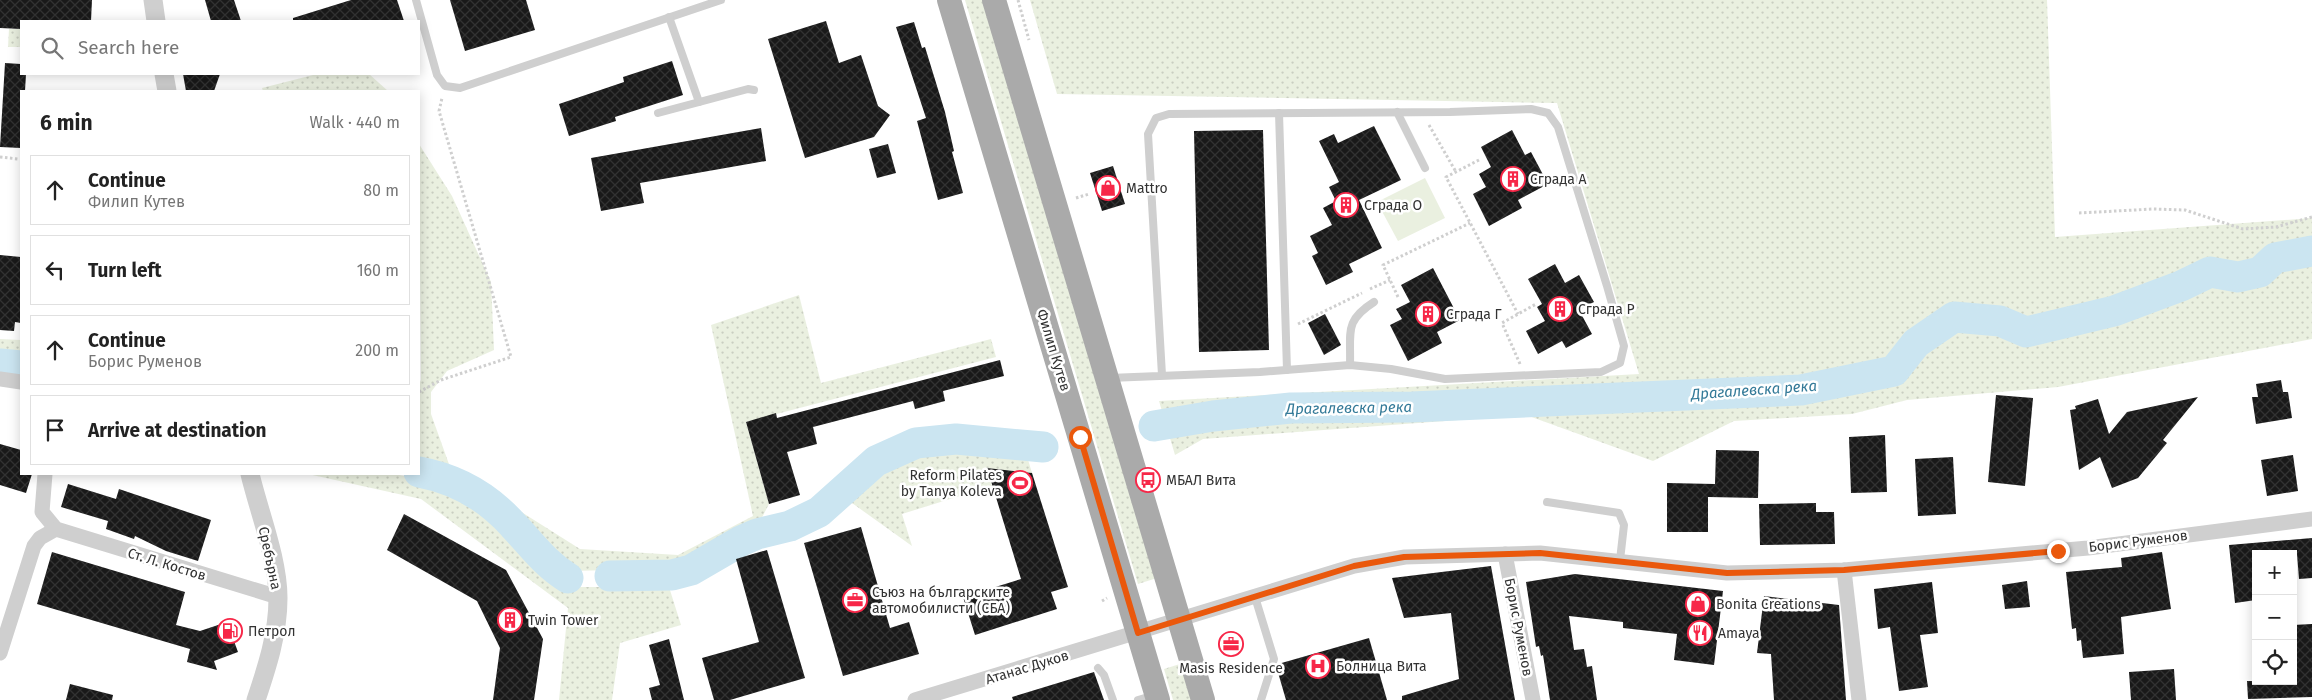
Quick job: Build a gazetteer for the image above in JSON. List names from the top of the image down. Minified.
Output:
{"streets":{"main road":["Филип Кутев"],"street":["Борис Руменов","Сребърна","Ст. Л. Костов","Атанас Дуков"]},"crossings":[["Филип Кутев","Атанас Дуков"],["Борис Руменов","Атанас Дуков"],["Сребърна","Ст. Л. Костов"]],"water":["Драгалевска река"],"places":{"building":["Сграда А","Сграда О","Сграда Р","Сграда Г","Twin Tower"],"shop":["Mattro","Bonita Creations"],"bus stop":["МБАЛ Вита"],"sports":["Reform Pilates by Tanya Koleva"],"office":["Съюз на българските автомобилисти (СБА)","Masis Residence"],"fuel station":["Петрол"],"restaurant":["Amaya"],"hospital":["Болница Вита"]},"page":{"search":"Search here","heading":["6 min","Walk · 440 m"],"list":[["Continue","Филип Кутев","80 m"],["Turn left","160 m"],["Continue","Борис Руменов","200 m"],"Arrive at destination"],"map_buttons":["+","−"]}}
